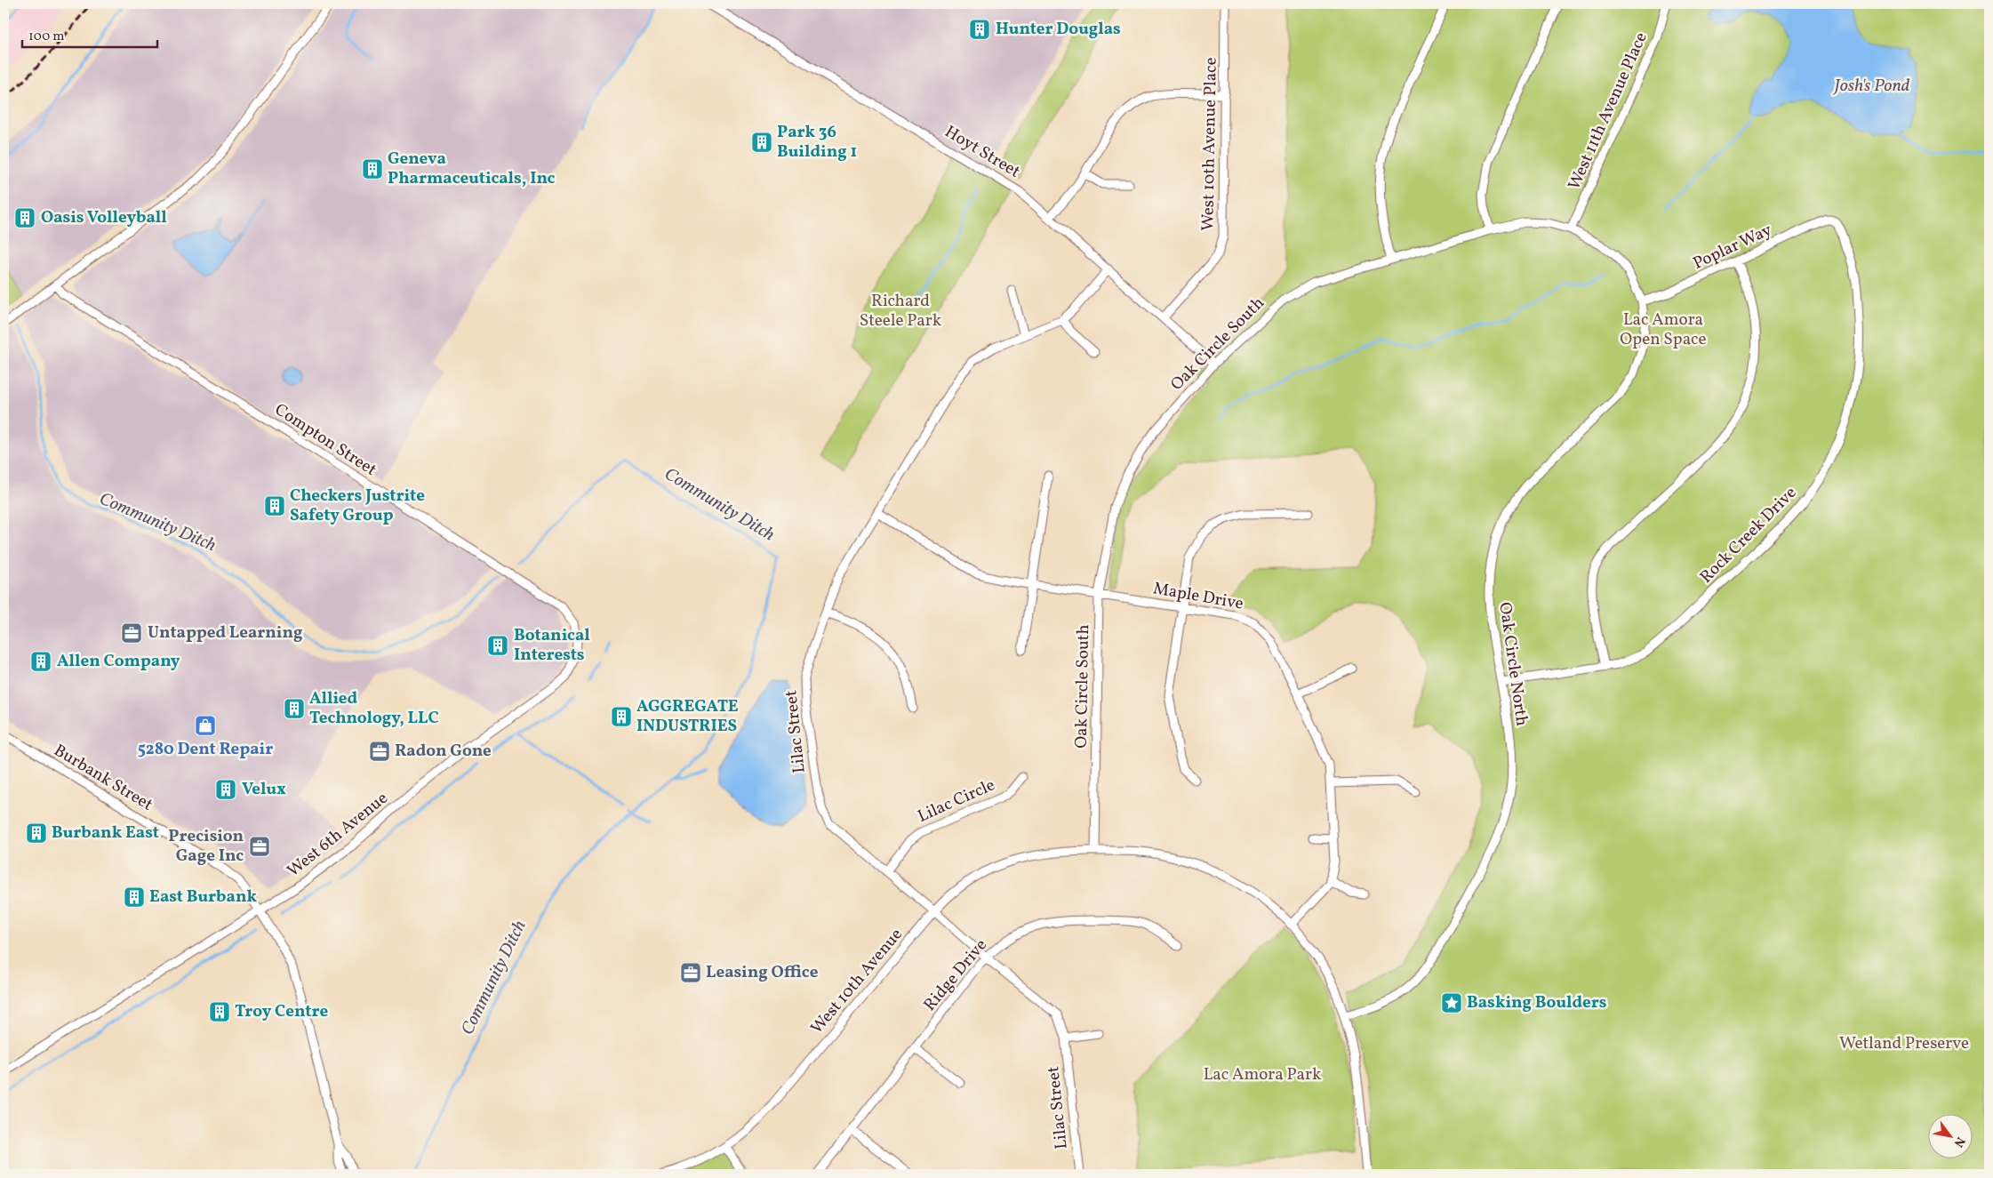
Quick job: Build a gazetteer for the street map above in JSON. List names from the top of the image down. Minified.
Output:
{"streets":{"street":["West 11th Avenue Place","West 10th Avenue Place","Hoyt Street","Poplar Way","Oak Circle South","Compton Street","Rock Creek Drive","Maple Drive","Oak Circle North","Lilac Street","Burbank Street","Lilac Circle","West 6th Avenue","Ridge Drive","West 10th Avenue"]},"crossings":[["West 11th Avenue Place","Oak Circle South"],["West 10th Avenue Place","Hoyt Street"],["Hoyt Street","Oak Circle South"],["Hoyt Street","Lilac Street"],["Poplar Way","Oak Circle South"],["Poplar Way","Rock Creek Drive"],["Poplar Way","Oak Circle North"],["Oak Circle South","Maple Drive"],["Oak Circle South","Oak Circle North"],["Oak Circle South","West 10th Avenue"],["Compton Street","West 6th Avenue"],["Rock Creek Drive","Oak Circle North"],["Maple Drive","Lilac Street"],["Oak Circle North","West 10th Avenue"],["Lilac Street","Lilac Circle"],["Lilac Street","Ridge Drive"],["Lilac Street","West 10th Avenue"],["Burbank Street","West 6th Avenue"]],"water":["Josh's Pond","Community Ditch"],"parks":["Richard Steele Park","Lac Amora Open Space","Wetland Preserve","Lac Amora Park"],"places":{"building":["Hunter Douglas","Park 36 Building 1","Geneva Pharmaceuticals, Inc","Oasis Volleyball","Checkers Justrite Safety Group","Botanical Interests","Allen Company","Allied Technology, LLC","AGGREGATE INDUSTRIES","Velux","Burbank East","East Burbank","Troy Centre"],"office":["Untapped Learning","Radon Gone","Precision Gage Inc","Leasing Office"],"shop":["5280 Dent Repair"],"place":["Basking Boulders"]},"scale_bar":"100 m","north":"bottom right"}
